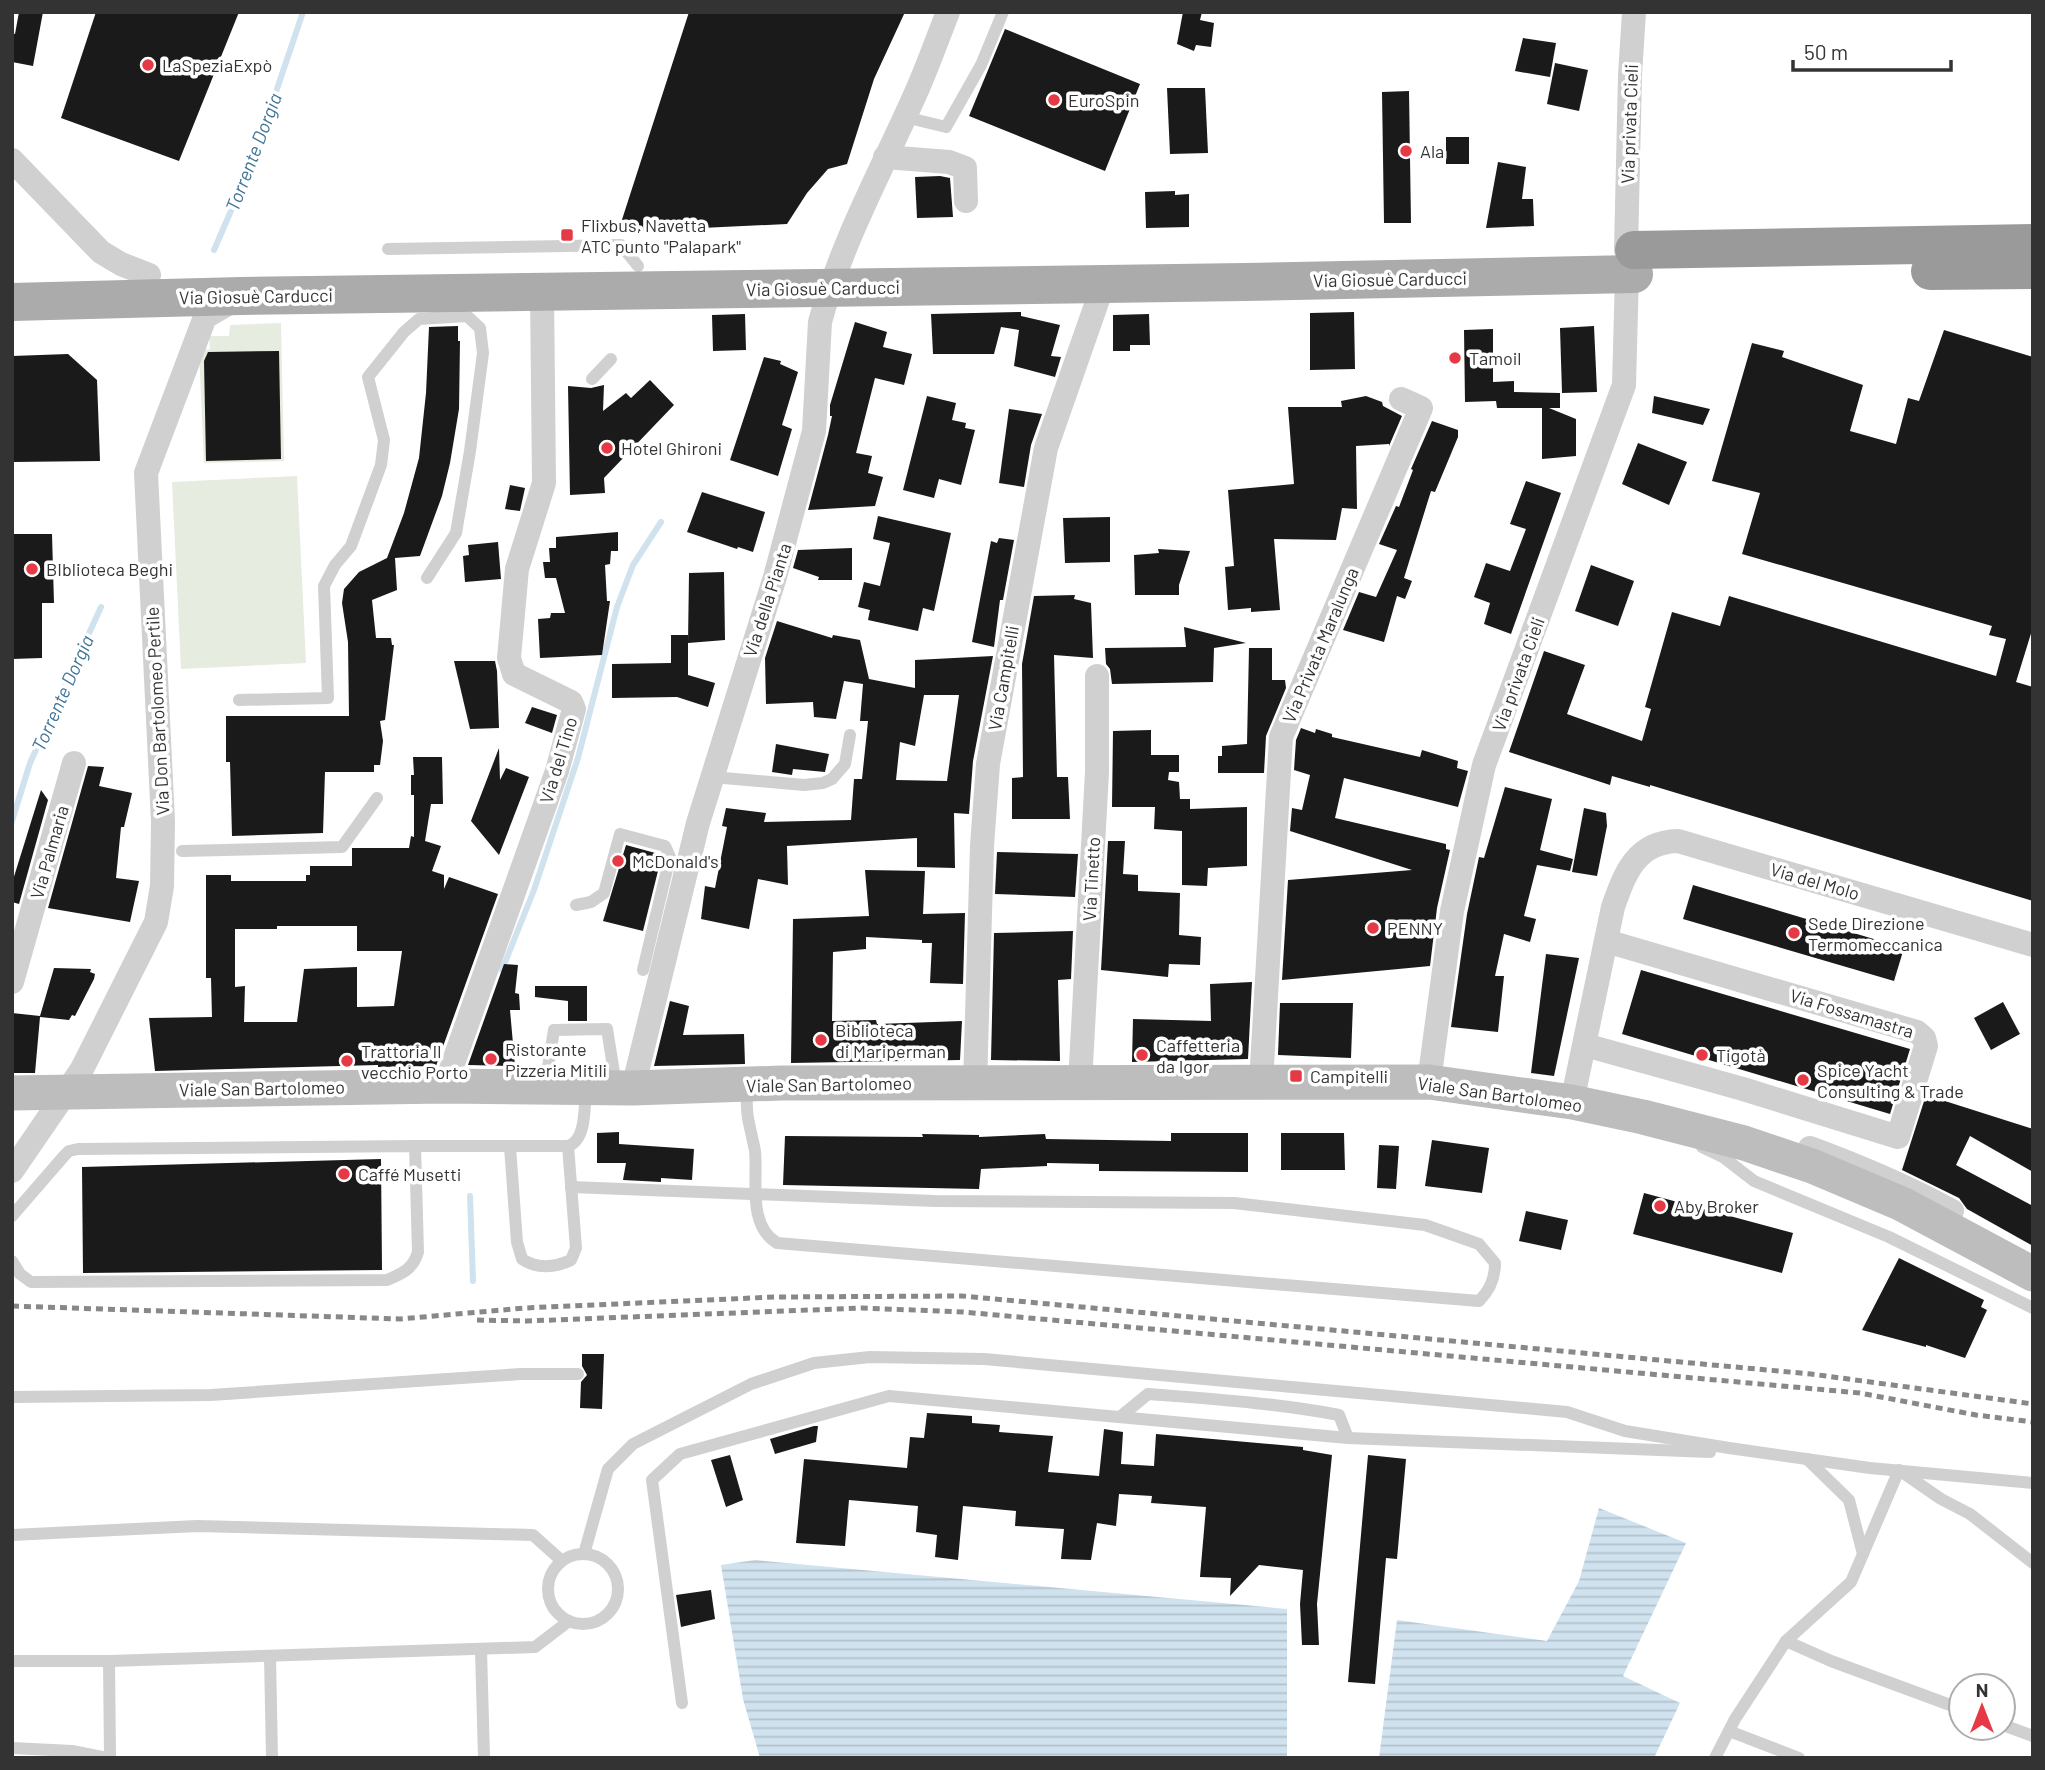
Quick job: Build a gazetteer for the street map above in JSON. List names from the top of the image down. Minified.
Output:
{"streets":{"main road":["Via Giosuè Carducci","Viale San Bartolomeo"],"street":["Via privata Cieli","Via della Pianta","Via Privata Maralunga","Via Campitelli","Via Don Bartolomeo Pertile","Via del Tino","Via Palmaria","Via Tinetto","Via del Molo","Via Fossamastra"]},"crossings":[["Via privata Cieli","Via Giosuè Carducci"],["Via privata Cieli","Viale San Bartolomeo"],["Via Giosuè Carducci","Via della Pianta"],["Via Giosuè Carducci","Via Campitelli"],["Via Giosuè Carducci","Via Don Bartolomeo Pertile"],["Via Giosuè Carducci","Via del Tino"],["Via della Pianta","Viale San Bartolomeo"],["Via Privata Maralunga","Viale San Bartolomeo"],["Via Campitelli","Viale San Bartolomeo"],["Via Don Bartolomeo Pertile","Viale San Bartolomeo"],["Via del Tino","Viale San Bartolomeo"],["Via Tinetto","Viale San Bartolomeo"],["Via del Molo","Via Fossamastra"]],"water":["Torrente Dorgia"],"places":{"other":["LaSpeziaExpò","EuroSpin","Ala","Tamoil","Hotel Ghironi","BIblioteca Beghi","McDonald's","PENNY","Sede Direzione Termomeccanica","Biblioteca di Mariperman","Caffetteria da Igor","Tigotà","Ristorante Pizzeria Mitili","Trattoria Il vecchio Porto","Spice Yacht Consulting & Trade","Caffé Musetti","Aby Broker"],"transit":["Flixbus, Navetta ATC punto \"Palapark\"","Campitelli"]},"scale_bar":"50 m","north":"top"}
